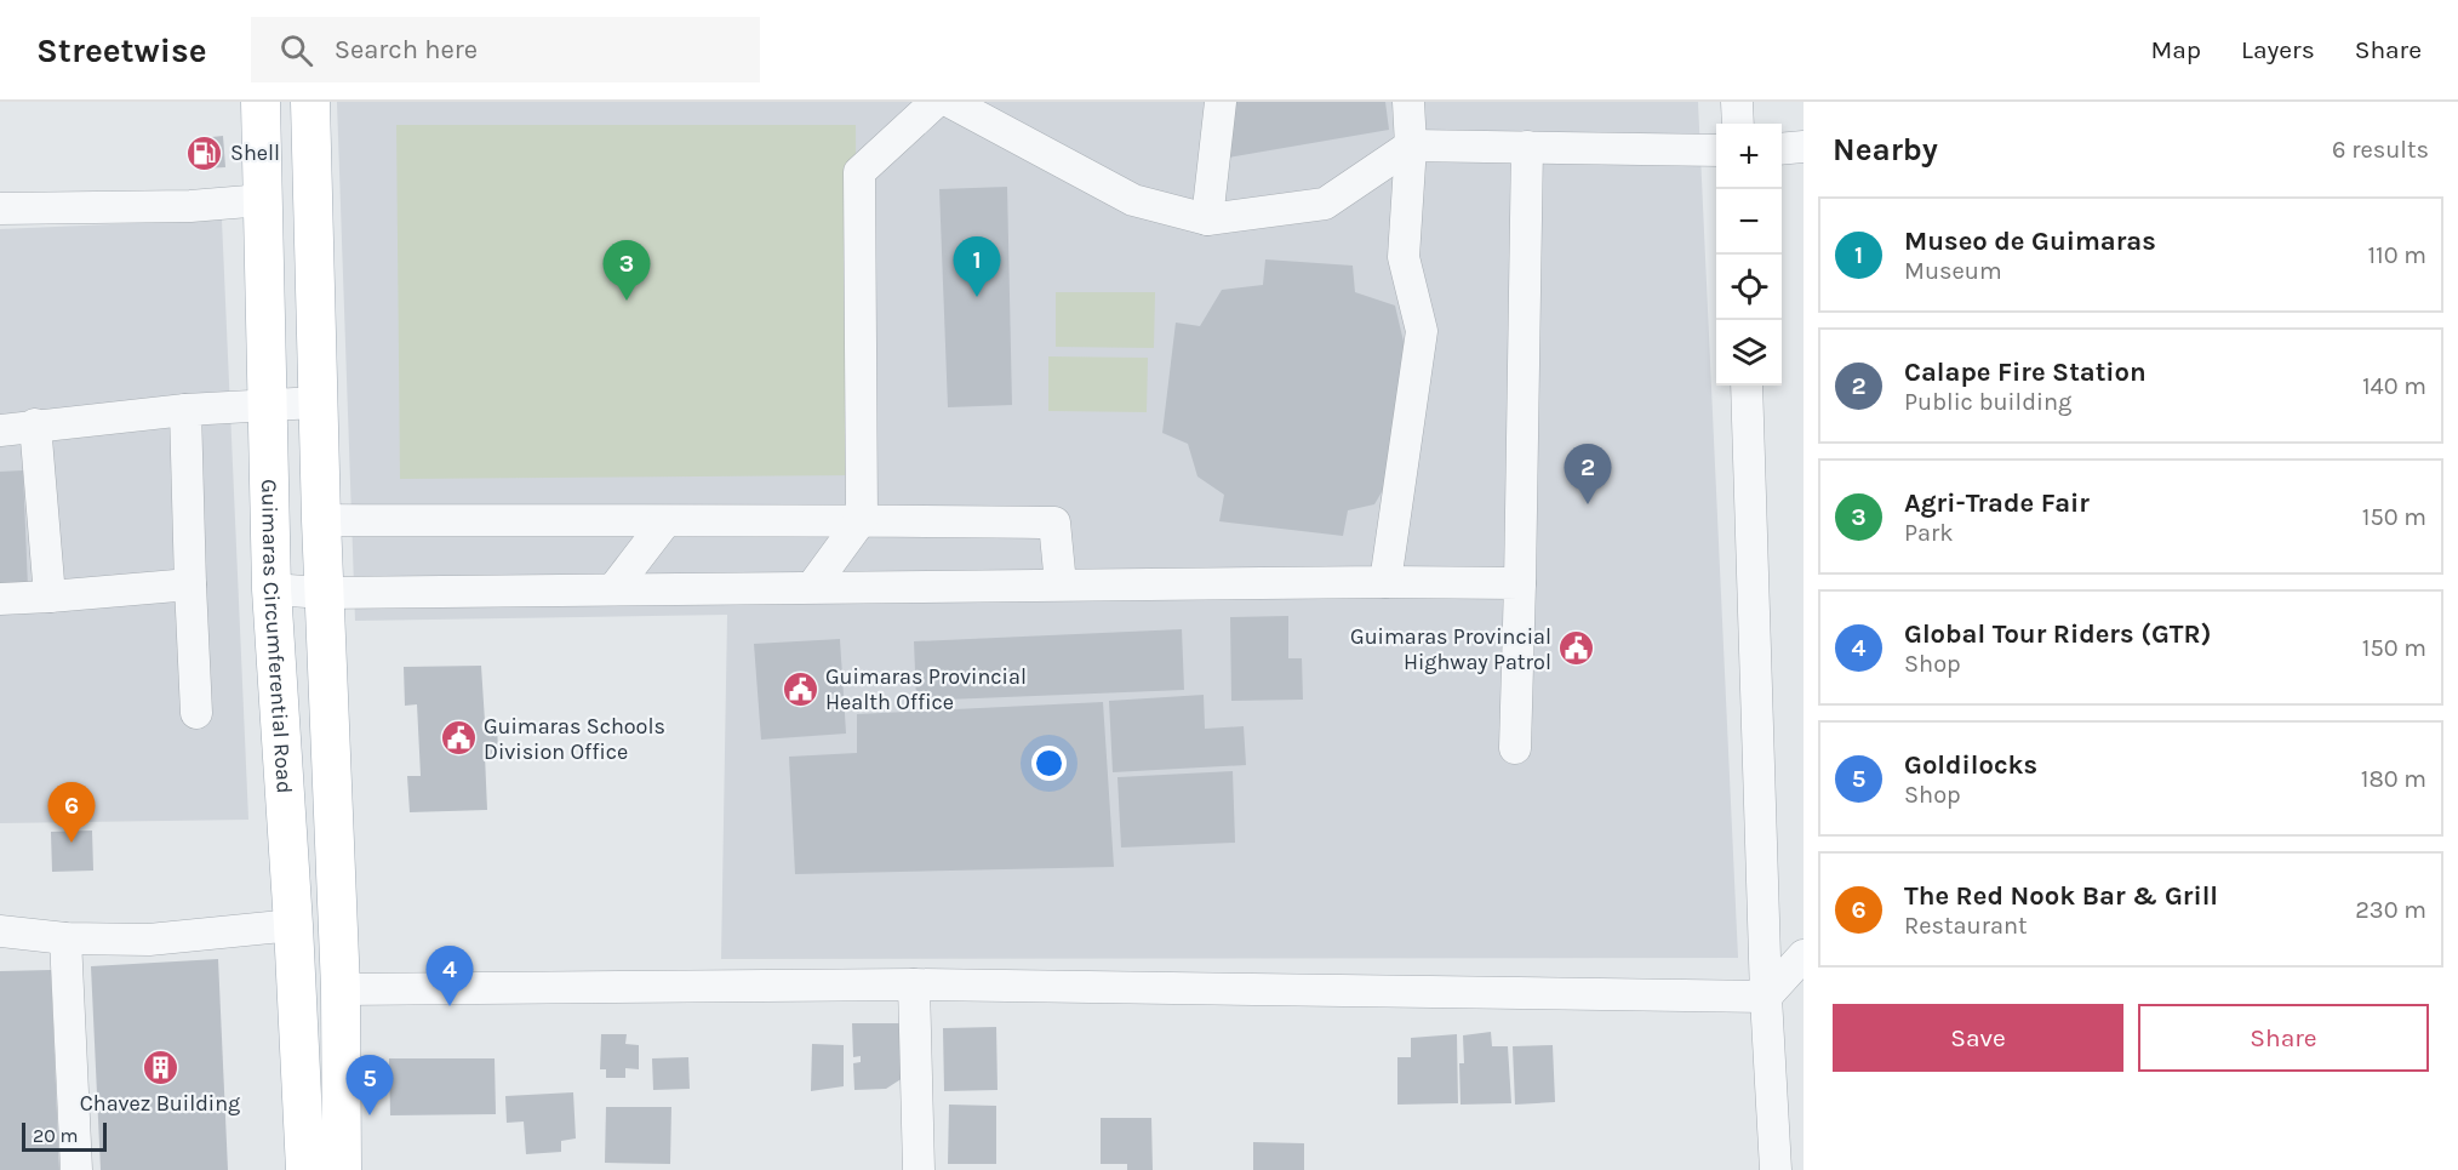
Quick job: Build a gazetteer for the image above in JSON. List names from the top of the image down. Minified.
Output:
{"streets":{"main road":["Guimaras Circumferential Road"]},"places":{"fuel station":["Shell"],"public building":["Guimaras Provincial Highway Patrol","Guimaras Provincial Health Office","Guimaras Schools Division Office"],"building":["Chavez Building"]},"scale_bar":"20 m","page":{"header":"Streetwise","search":"Search here","nav":["Map","Layers","Share"],"heading":["Nearby","6 results"],"map_buttons":["+","−"],"list":[{"mark":"1","name":"Museo de Guimaras","note":"Museum","value":"110 m"},{"mark":"2","name":"Calape Fire Station","note":"Public building","value":"140 m"},{"mark":"3","name":"Agri-Trade Fair","note":"Park","value":"150 m"},{"mark":"4","name":"Global Tour Riders (GTR)","note":"Shop","value":"150 m"},{"mark":"5","name":"Goldilocks","note":"Shop","value":"180 m"},{"mark":"6","name":"The Red Nook Bar & Grill","note":"Restaurant","value":"230 m"}],"pins":["1","3","2","6","4","5"],"buttons":["Save","Share"],"scale":"20 m"}}
